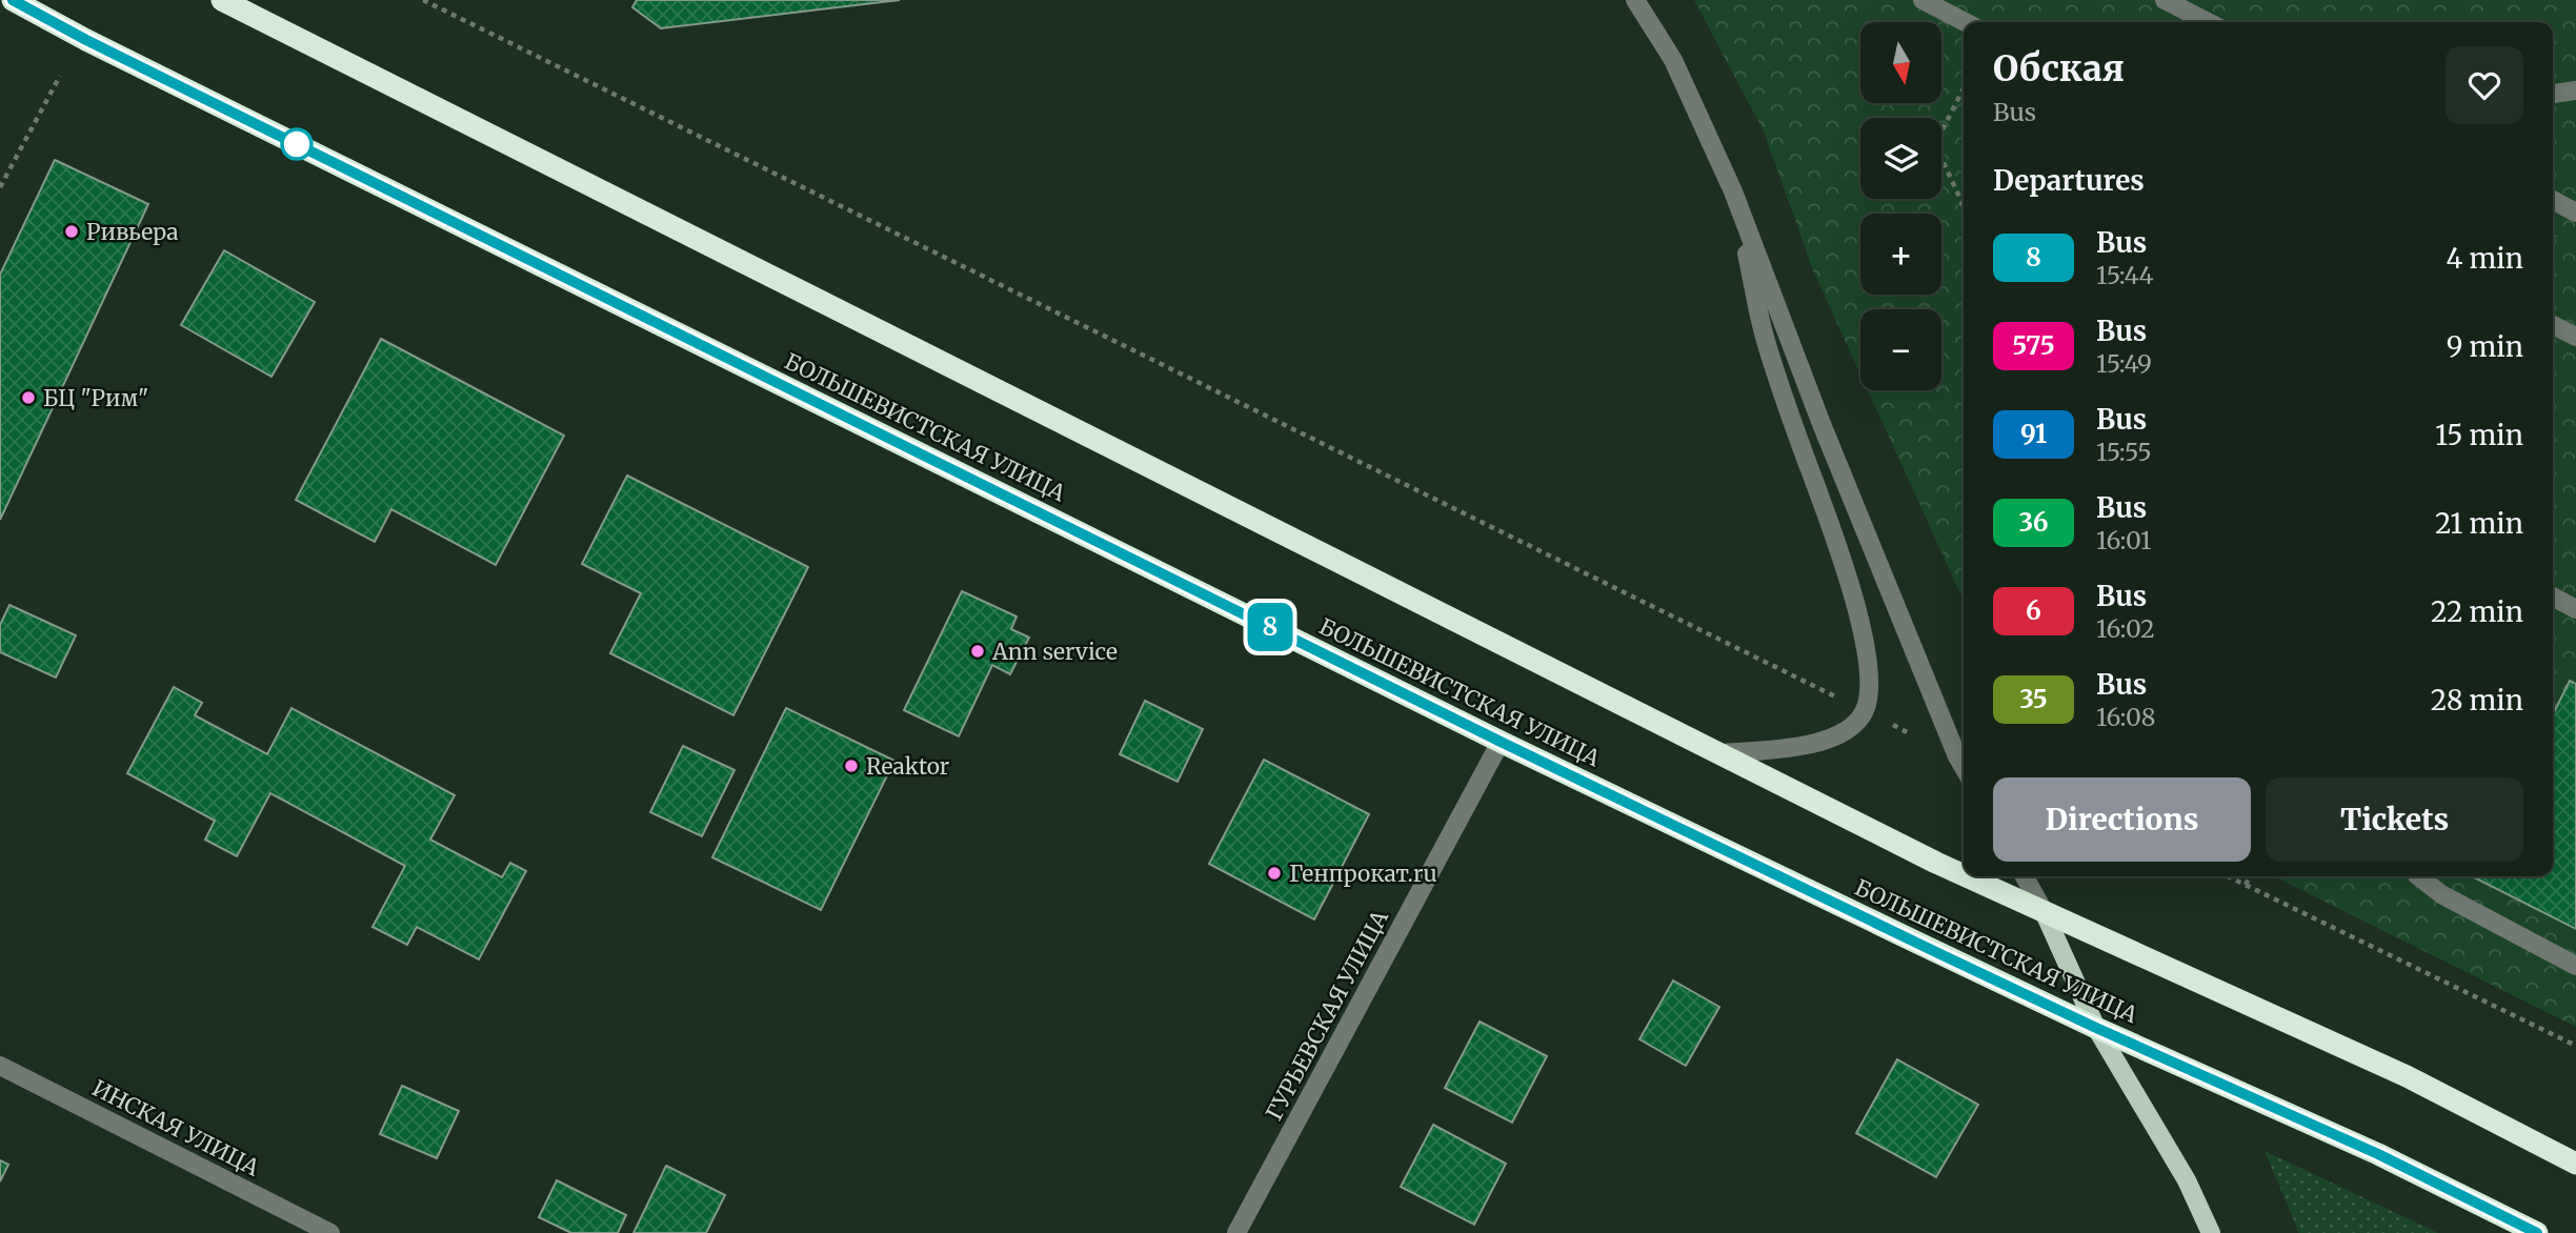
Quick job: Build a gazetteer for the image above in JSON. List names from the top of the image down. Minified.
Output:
{"streets":{"highway":["БОЛЬШЕВИСТСКАЯ УЛИЦА"],"street":["ГУРЬЕВСКАЯ УЛИЦА","ИНСКАЯ УЛИЦА"]},"crossings":[["БОЛЬШЕВИСТСКАЯ УЛИЦА","ГУРЬЕВСКАЯ УЛИЦА"]],"places":["Ривьера","БЦ \"Рим\"","Ann service","Reaktor","Генпрокат.ru"],"lines":["bus line 8"],"north":"bottom","page":{"on_map":"8","map_buttons":["+","−"],"heading":[["Обская","Bus"],"Departures"],"list":[{"mark":"8","name":"Bus","note":"15:44","value":"4 min"},{"mark":"575","name":"Bus","note":"15:49","value":"9 min"},{"mark":"91","name":"Bus","note":"15:55","value":"15 min"},{"mark":"36","name":"Bus","note":"16:01","value":"21 min"},{"mark":"6","name":"Bus","note":"16:02","value":"22 min"},{"mark":"35","name":"Bus","note":"16:08","value":"28 min"}],"buttons":["Directions","Tickets"]}}
